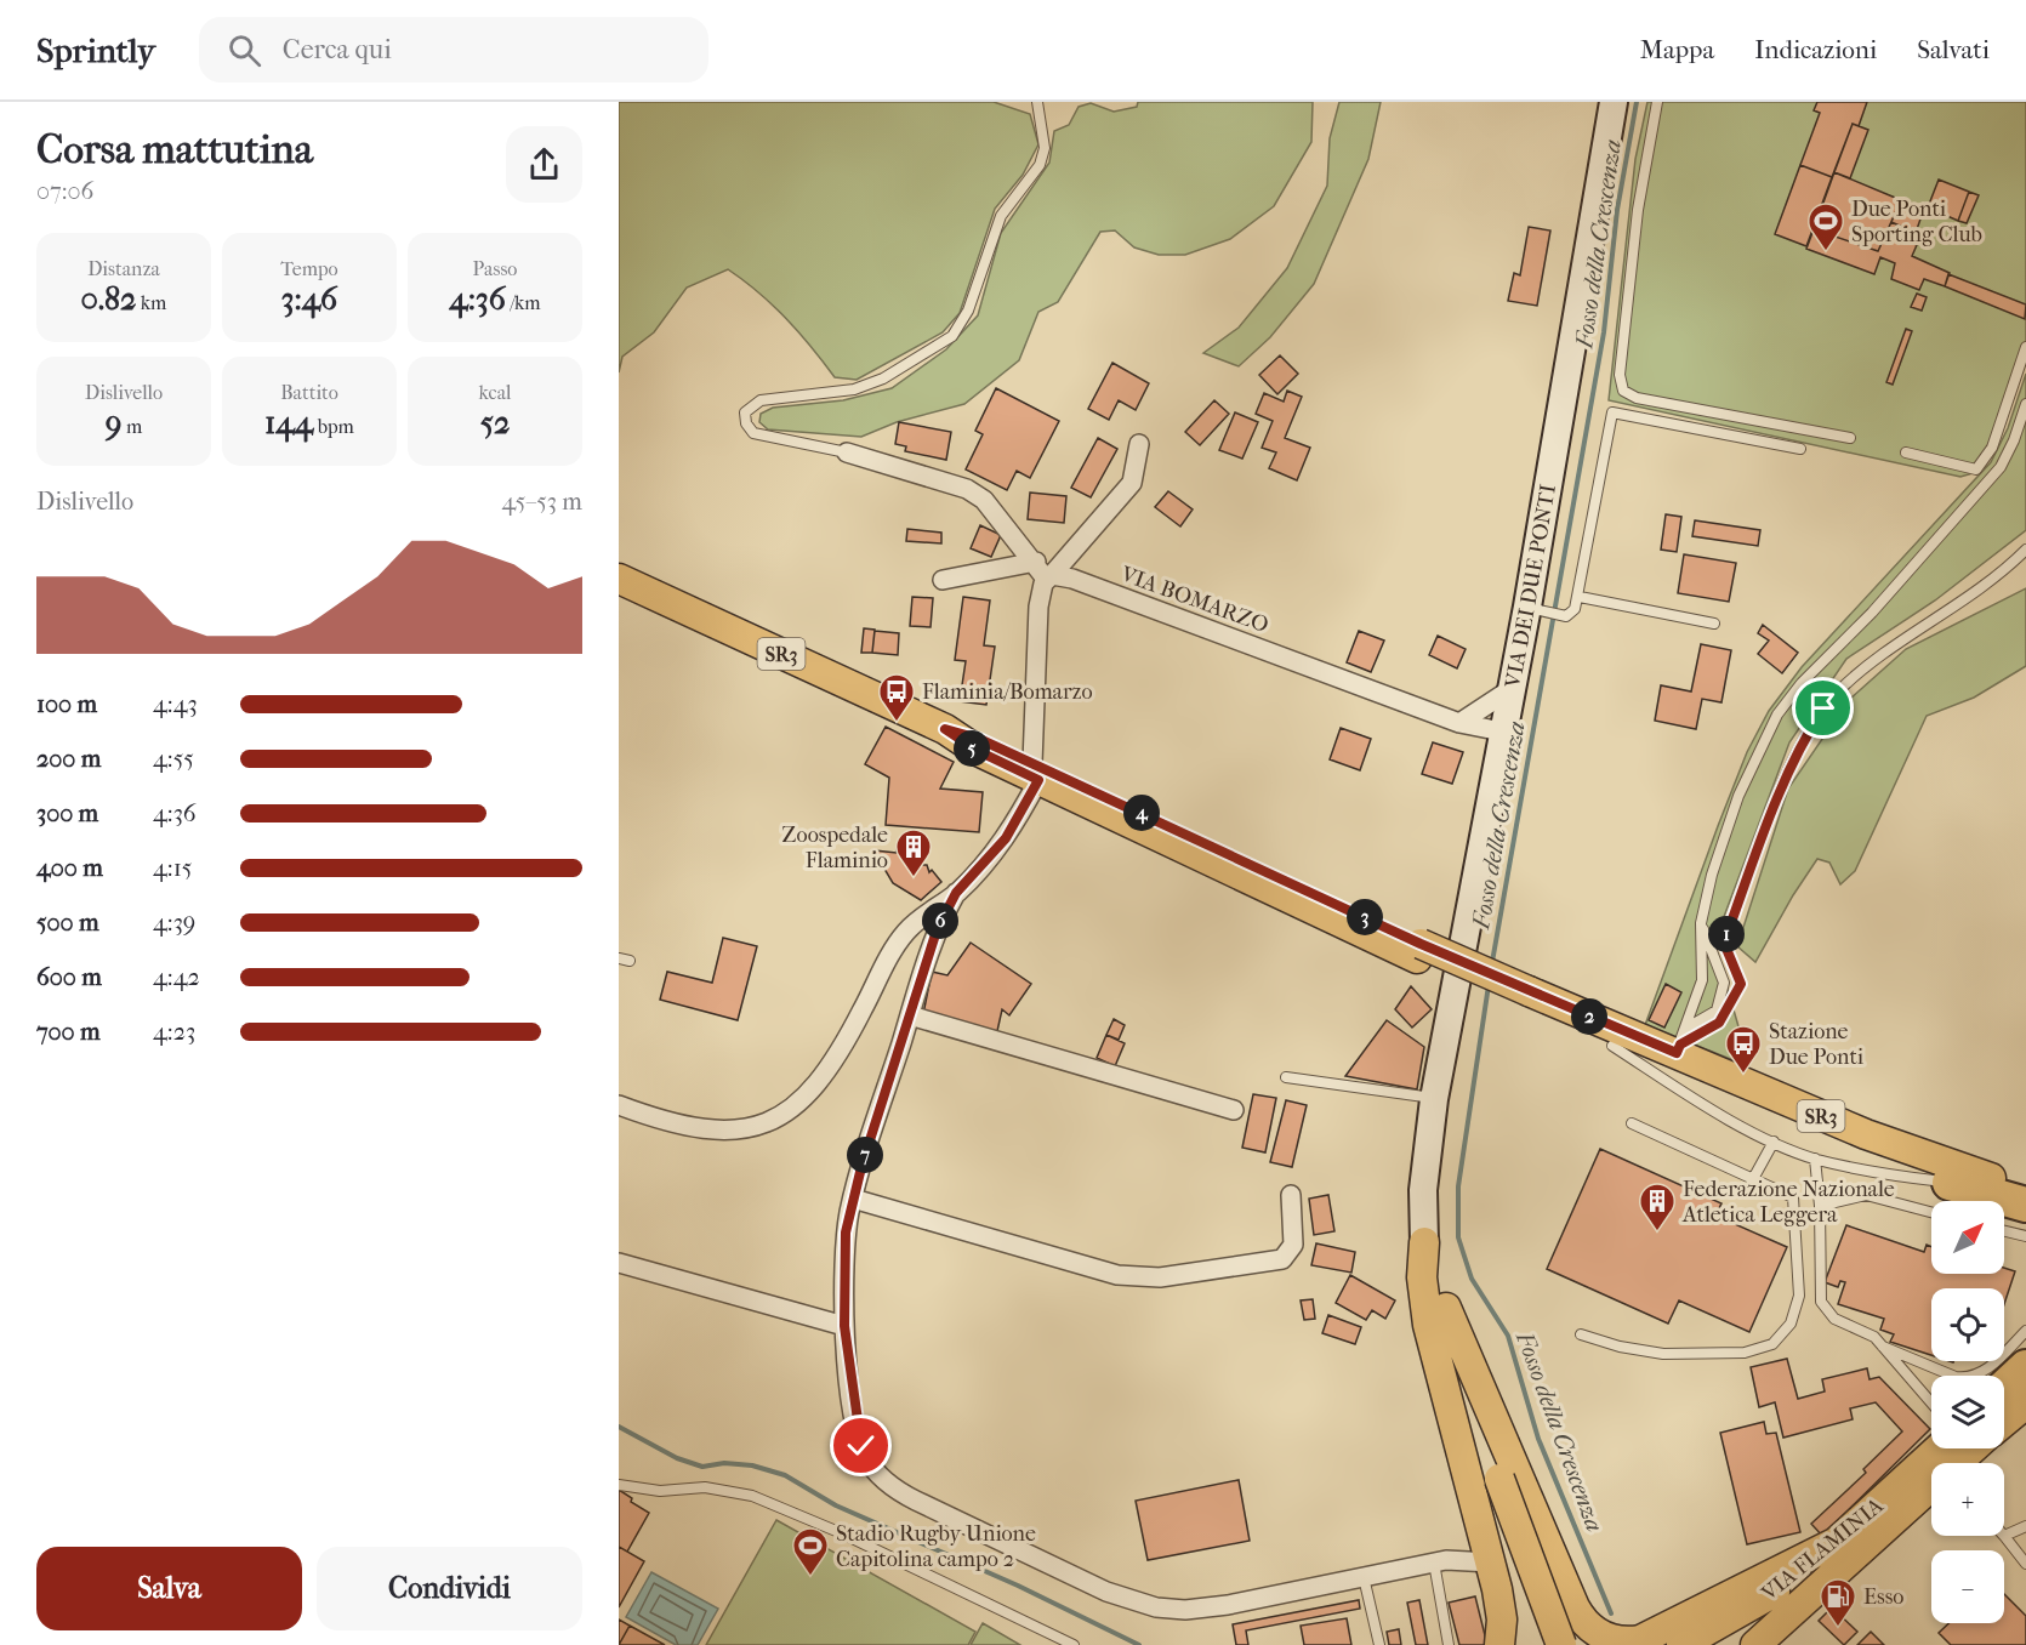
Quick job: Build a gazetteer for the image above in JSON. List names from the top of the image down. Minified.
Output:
{"streets":{"highway":["SR3"],"main road":["VIA FLAMINIA"],"street":["VIA DEI DUE PONTI","VIA BOMARZO"]},"crossings":[["VIA DEI DUE PONTI","VIA BOMARZO"]],"water":["Fosso della Crescenza"],"places":{"sports":["Due Ponti Sporting Club","Stadio Rugby Unione Capitolina campo 2"],"bus stop":["Flaminia/Bomarzo","Stazione Due Ponti"],"building":["Zoospedale Flaminio","Federazione Nazionale Atletica Leggera"],"fuel station":["Esso"]},"north":"top right","page":{"header":"Sprintly","search":"Cerca qui","nav":["Mappa","Indicazioni","Salvati"],"heading":["Corsa mattutina","07:06"],"stats":[["Distanza","0.82 km"],["Tempo","3:46"],["Passo","4:36 /km"],["Dislivello","9 m"],["Battito","144 bpm"],["kcal","52"]],"chart":["Dislivello","45–53 m"],"list":[{"name":"100 m","note":"4:43"},{"name":"200 m","note":"4:55"},{"name":"300 m","note":"4:36"},{"name":"400 m","note":"4:15"},{"name":"500 m","note":"4:39"},{"name":"600 m","note":"4:42"},{"name":"700 m","note":"4:23"}],"pins":["5","4","3","6","1","2","7"],"map_buttons":["+","−"],"buttons":["Salva","Condividi"]}}
